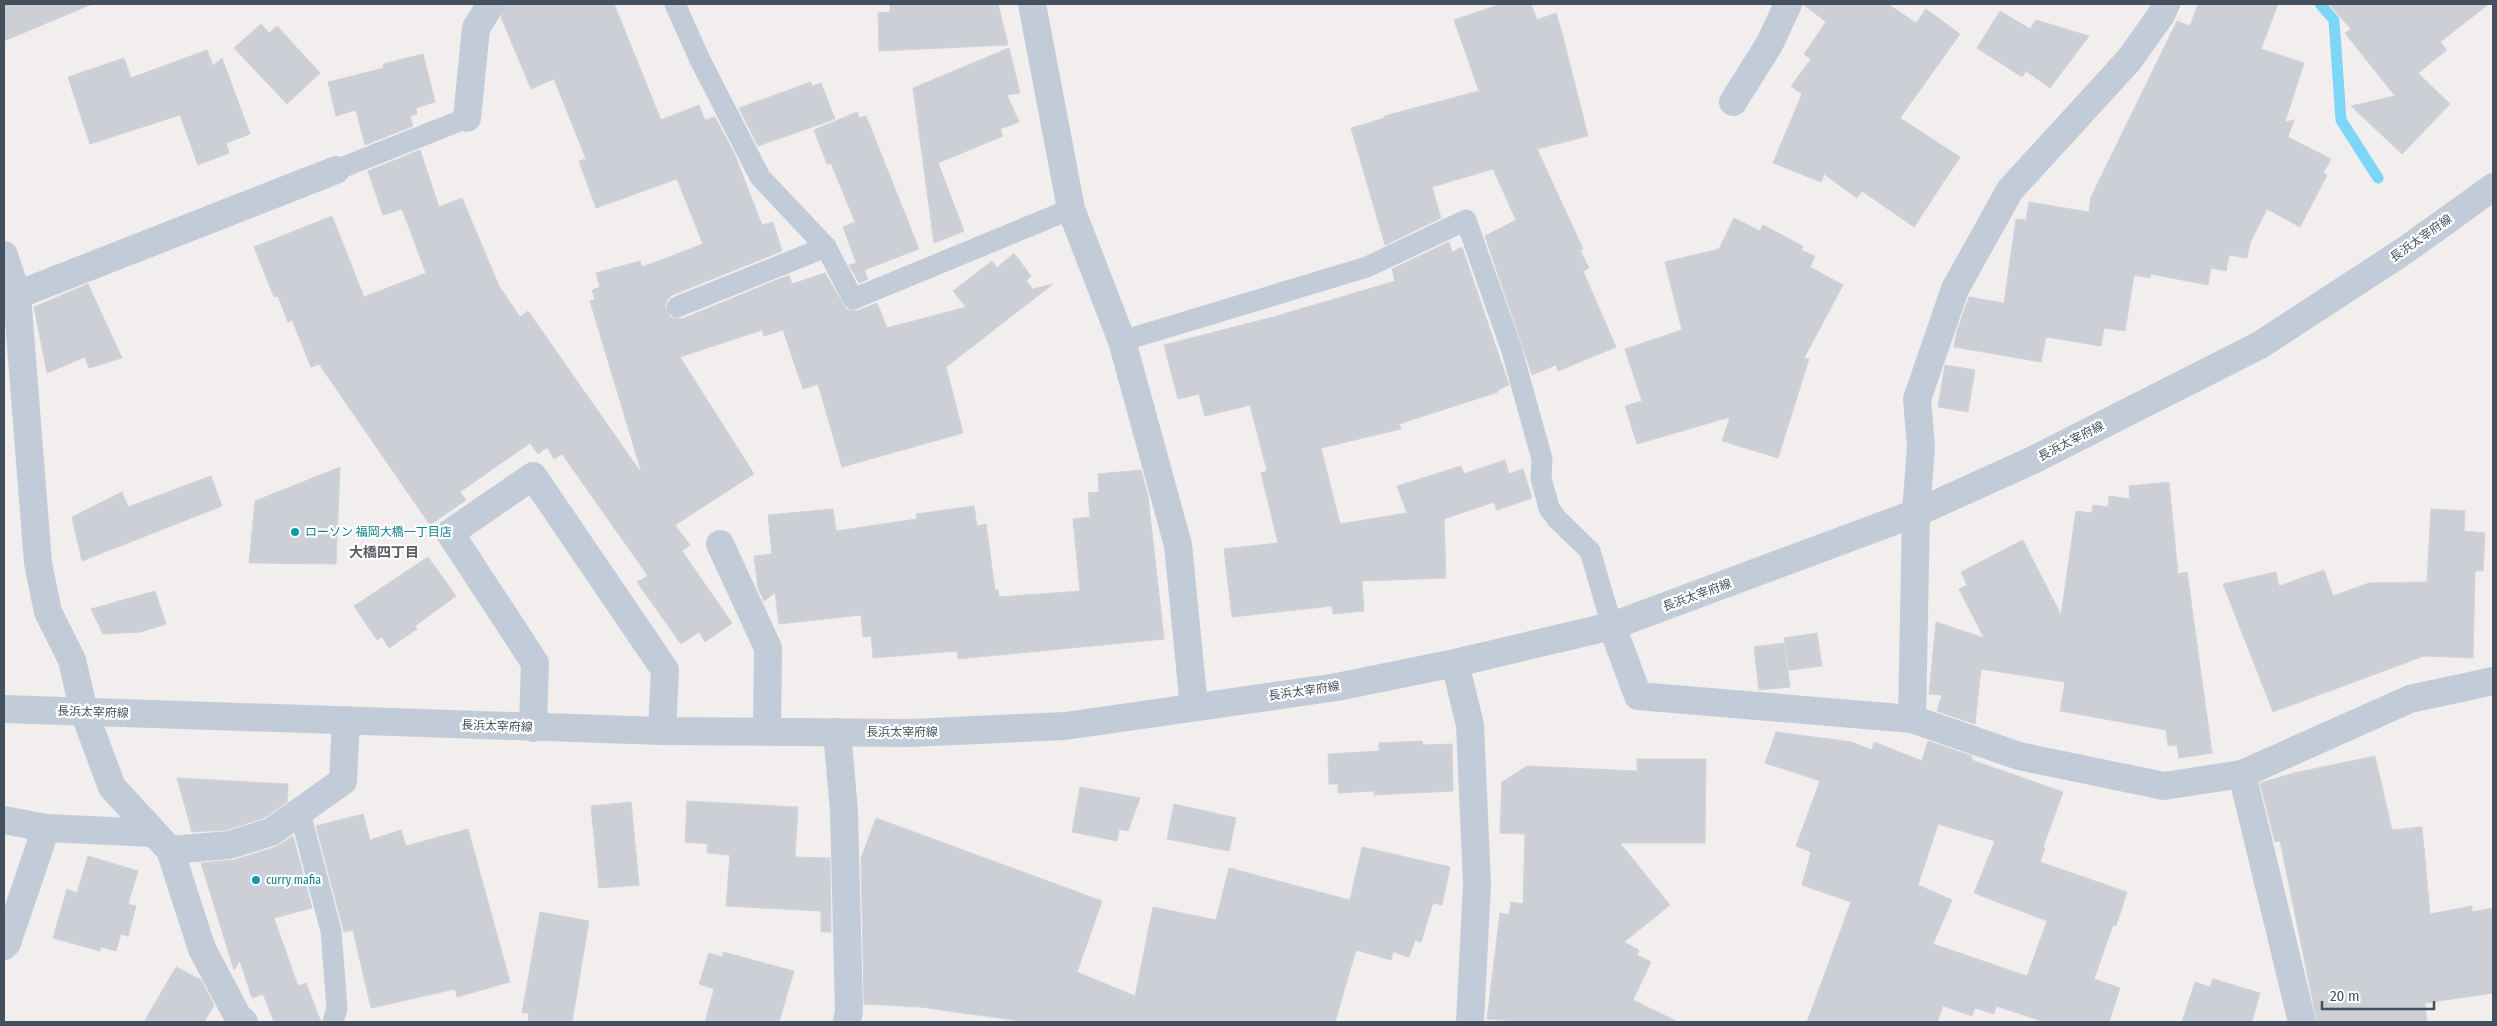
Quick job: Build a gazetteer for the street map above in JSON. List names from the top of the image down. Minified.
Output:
{"streets":{"street":["長浜太宰府線"]},"districts":["大橋四丁目"],"places":["ローソン 福岡大橋一丁目店","curry mafia"],"scale_bar":"20 m"}
